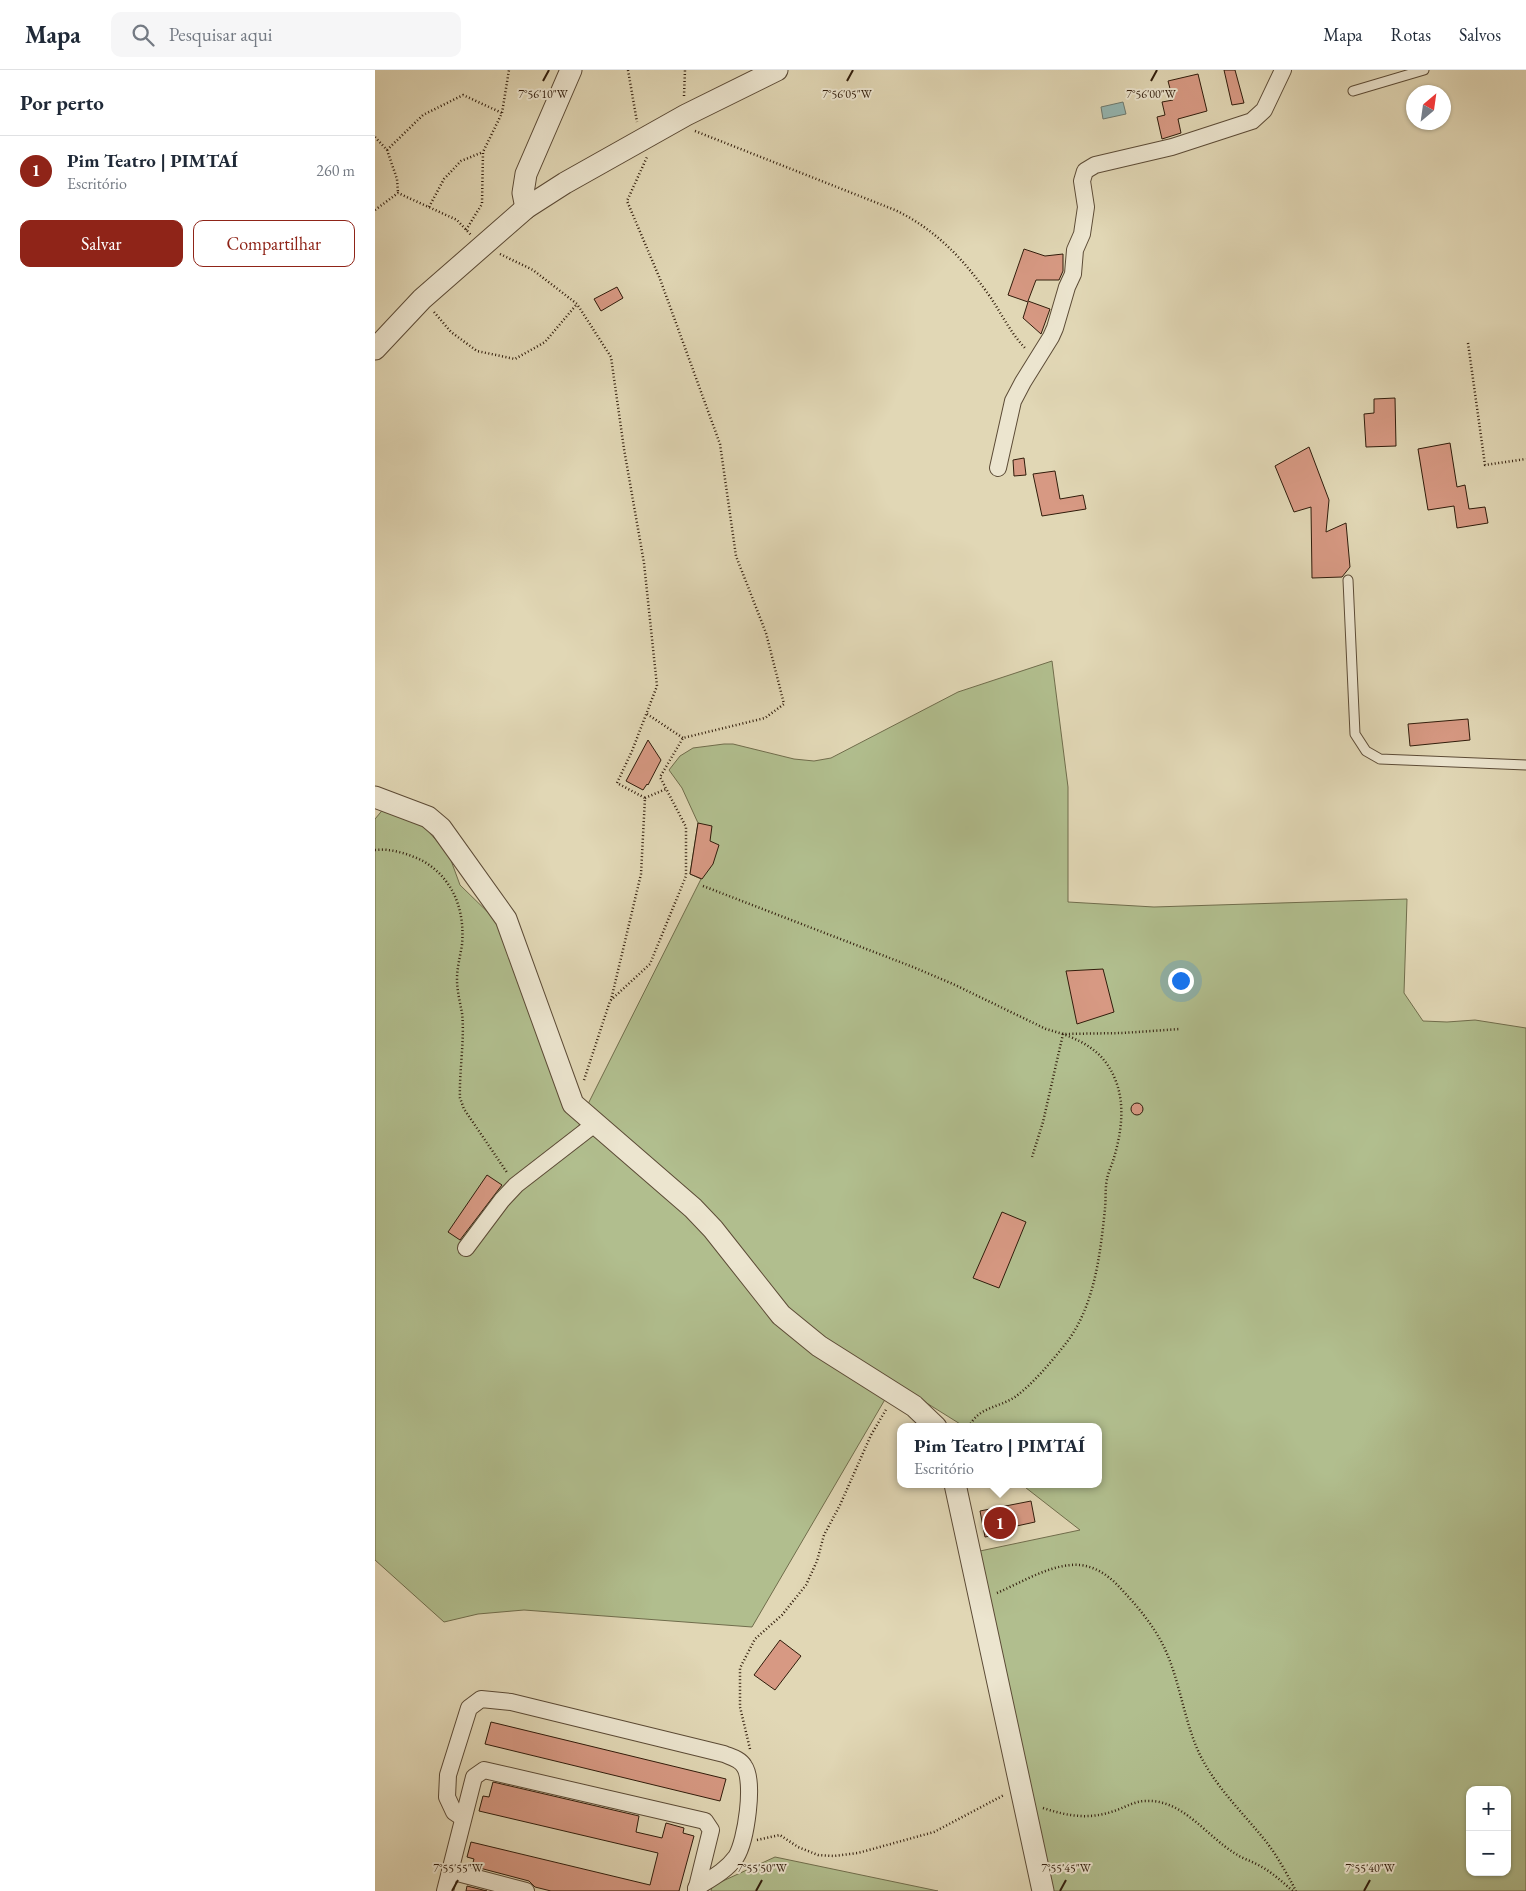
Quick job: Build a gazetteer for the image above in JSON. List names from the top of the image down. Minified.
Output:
{"north":"top right","page":{"header":"Mapa","search":"Pesquisar aqui","nav":["Mapa","Rotas","Salvos"],"heading":"Por perto","list":[{"mark":"1","name":"Pim Teatro | PIMTAÍ","note":"Escritório","value":"260 m"}],"buttons":["Salvar","Compartilhar"],"popup":["Pim Teatro | PIMTAÍ","Escritório"],"pins":"1","map_buttons":["+","−"]},"coordinates":["7°56'10\"W","7°56'05\"W","7°56'00\"W","7°55'55\"W","7°55'50\"W","7°55'45\"W","7°55'40\"W"]}
